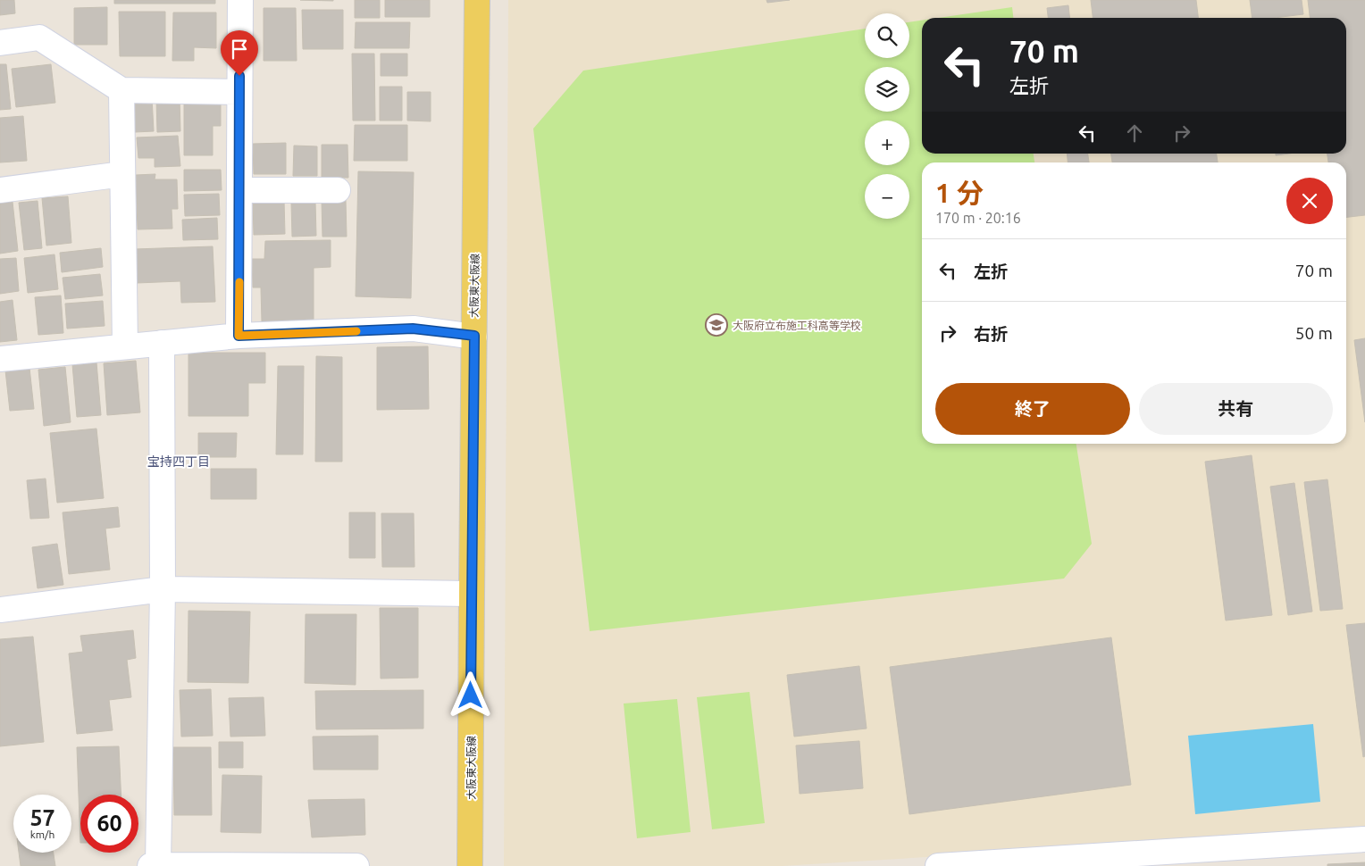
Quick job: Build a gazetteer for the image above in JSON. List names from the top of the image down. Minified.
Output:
{"streets":{"main road":["大阪東大阪線"]},"districts":["宝持四丁目"],"places":{"school or university":["大阪府立布施工科高等学校"]},"page":{"map_buttons":["+","−"],"turn":["70 m","左折"],"heading":["1 分","170 m · 20:16"],"list":[{"name":"左折","value":"70 m"},{"name":"右折","value":"50 m"}],"buttons":["終了","共有"],"speed":"57 km/h","limit":"60"}}
